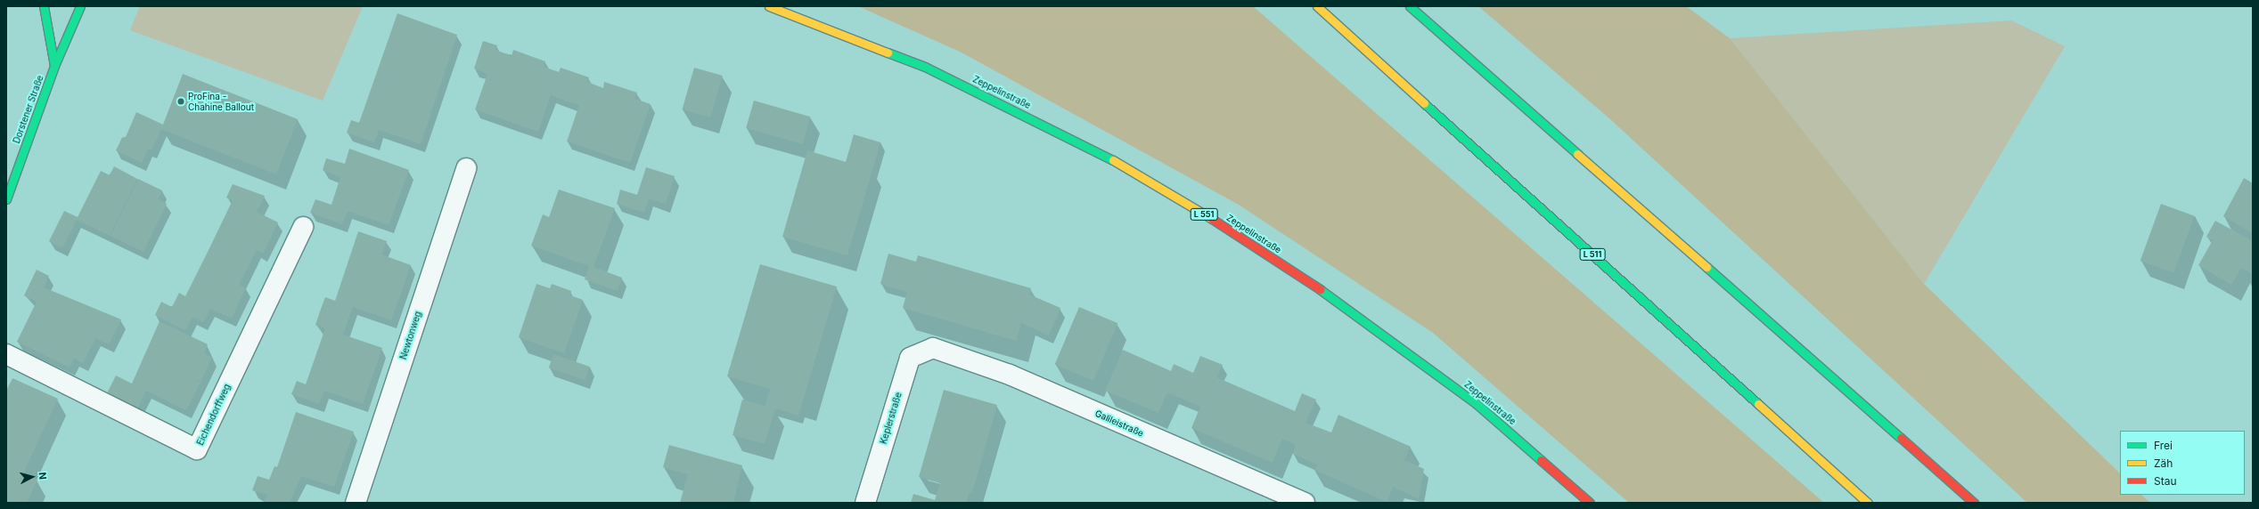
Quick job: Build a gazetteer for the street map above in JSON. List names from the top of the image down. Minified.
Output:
{"streets":{"main road":["Zeppelinstraße","Dorstener Straße","L 551","L 511"],"street":["Newtonweg","Eichendorffweg","Keplerstraße","Galileistraße"]},"crossings":[["Keplerstraße","Galileistraße"]],"places":["ProFina - Chahine Ballout"],"legend":["Frei","Zäh","Stau"],"north":"right"}
